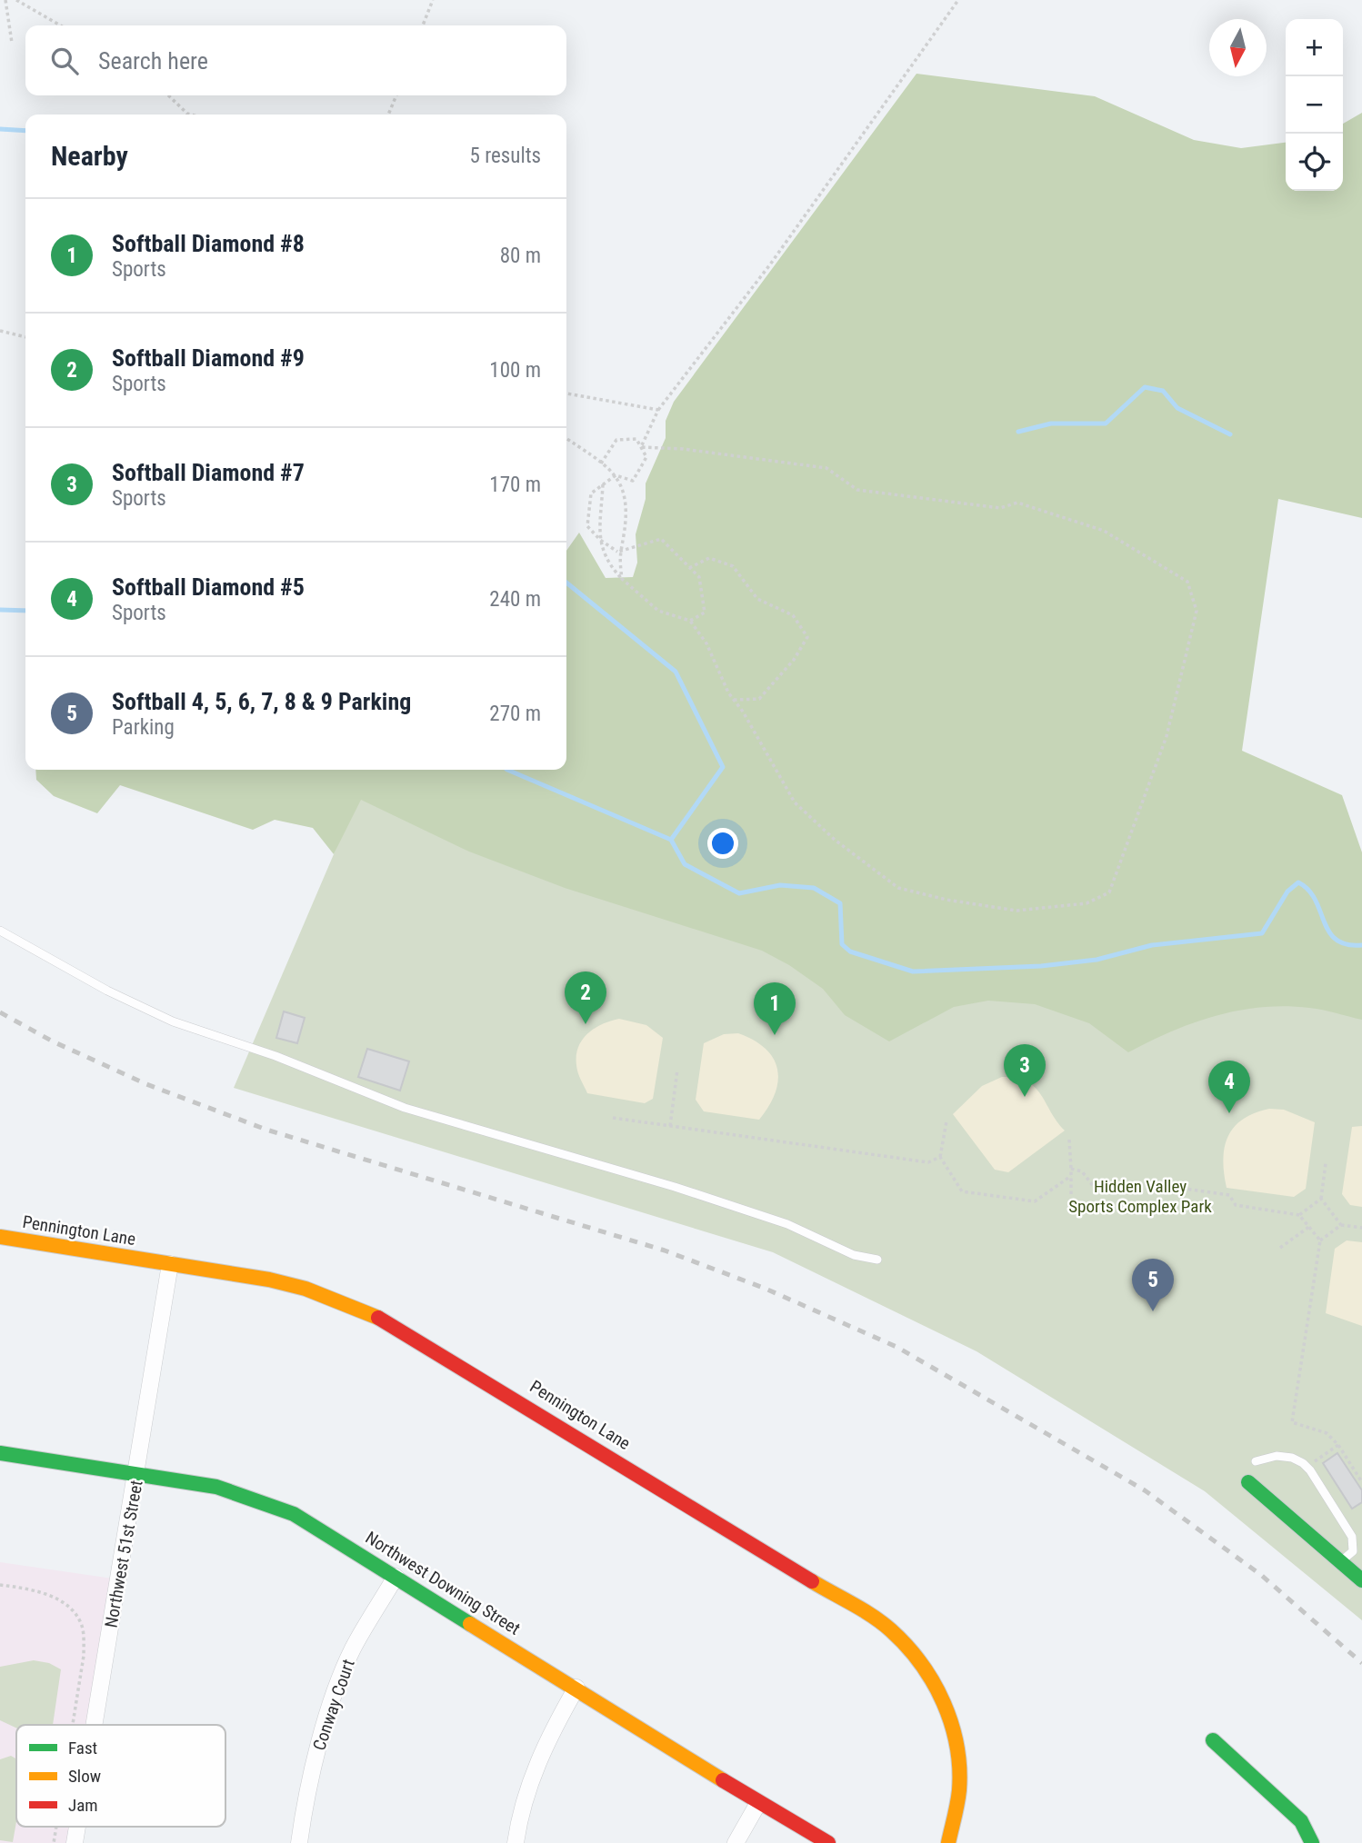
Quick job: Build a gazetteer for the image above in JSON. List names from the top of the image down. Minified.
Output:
{"streets":{"street":["Pennington Lane","Northwest 51st Street","Northwest Downing Street","Conway Court"]},"crossings":[["Pennington Lane","Northwest 51st Street"],["Northwest 51st Street","Northwest Downing Street"],["Northwest Downing Street","Conway Court"]],"parks":["Hidden Valley Sports Complex Park"],"legend":["Fast","Slow","Jam"],"north":"bottom","page":{"map_buttons":["+","−"],"search":"Search here","heading":["Nearby","5 results"],"list":[{"mark":"1","name":"Softball Diamond #8","note":"Sports","value":"80 m"},{"mark":"2","name":"Softball Diamond #9","note":"Sports","value":"100 m"},{"mark":"3","name":"Softball Diamond #7","note":"Sports","value":"170 m"},{"mark":"4","name":"Softball Diamond #5","note":"Sports","value":"240 m"},{"mark":"5","name":"Softball 4, 5, 6, 7, 8 & 9 Parking","note":"Parking","value":"270 m"}],"pins":["2","1","3","4","5"]}}
